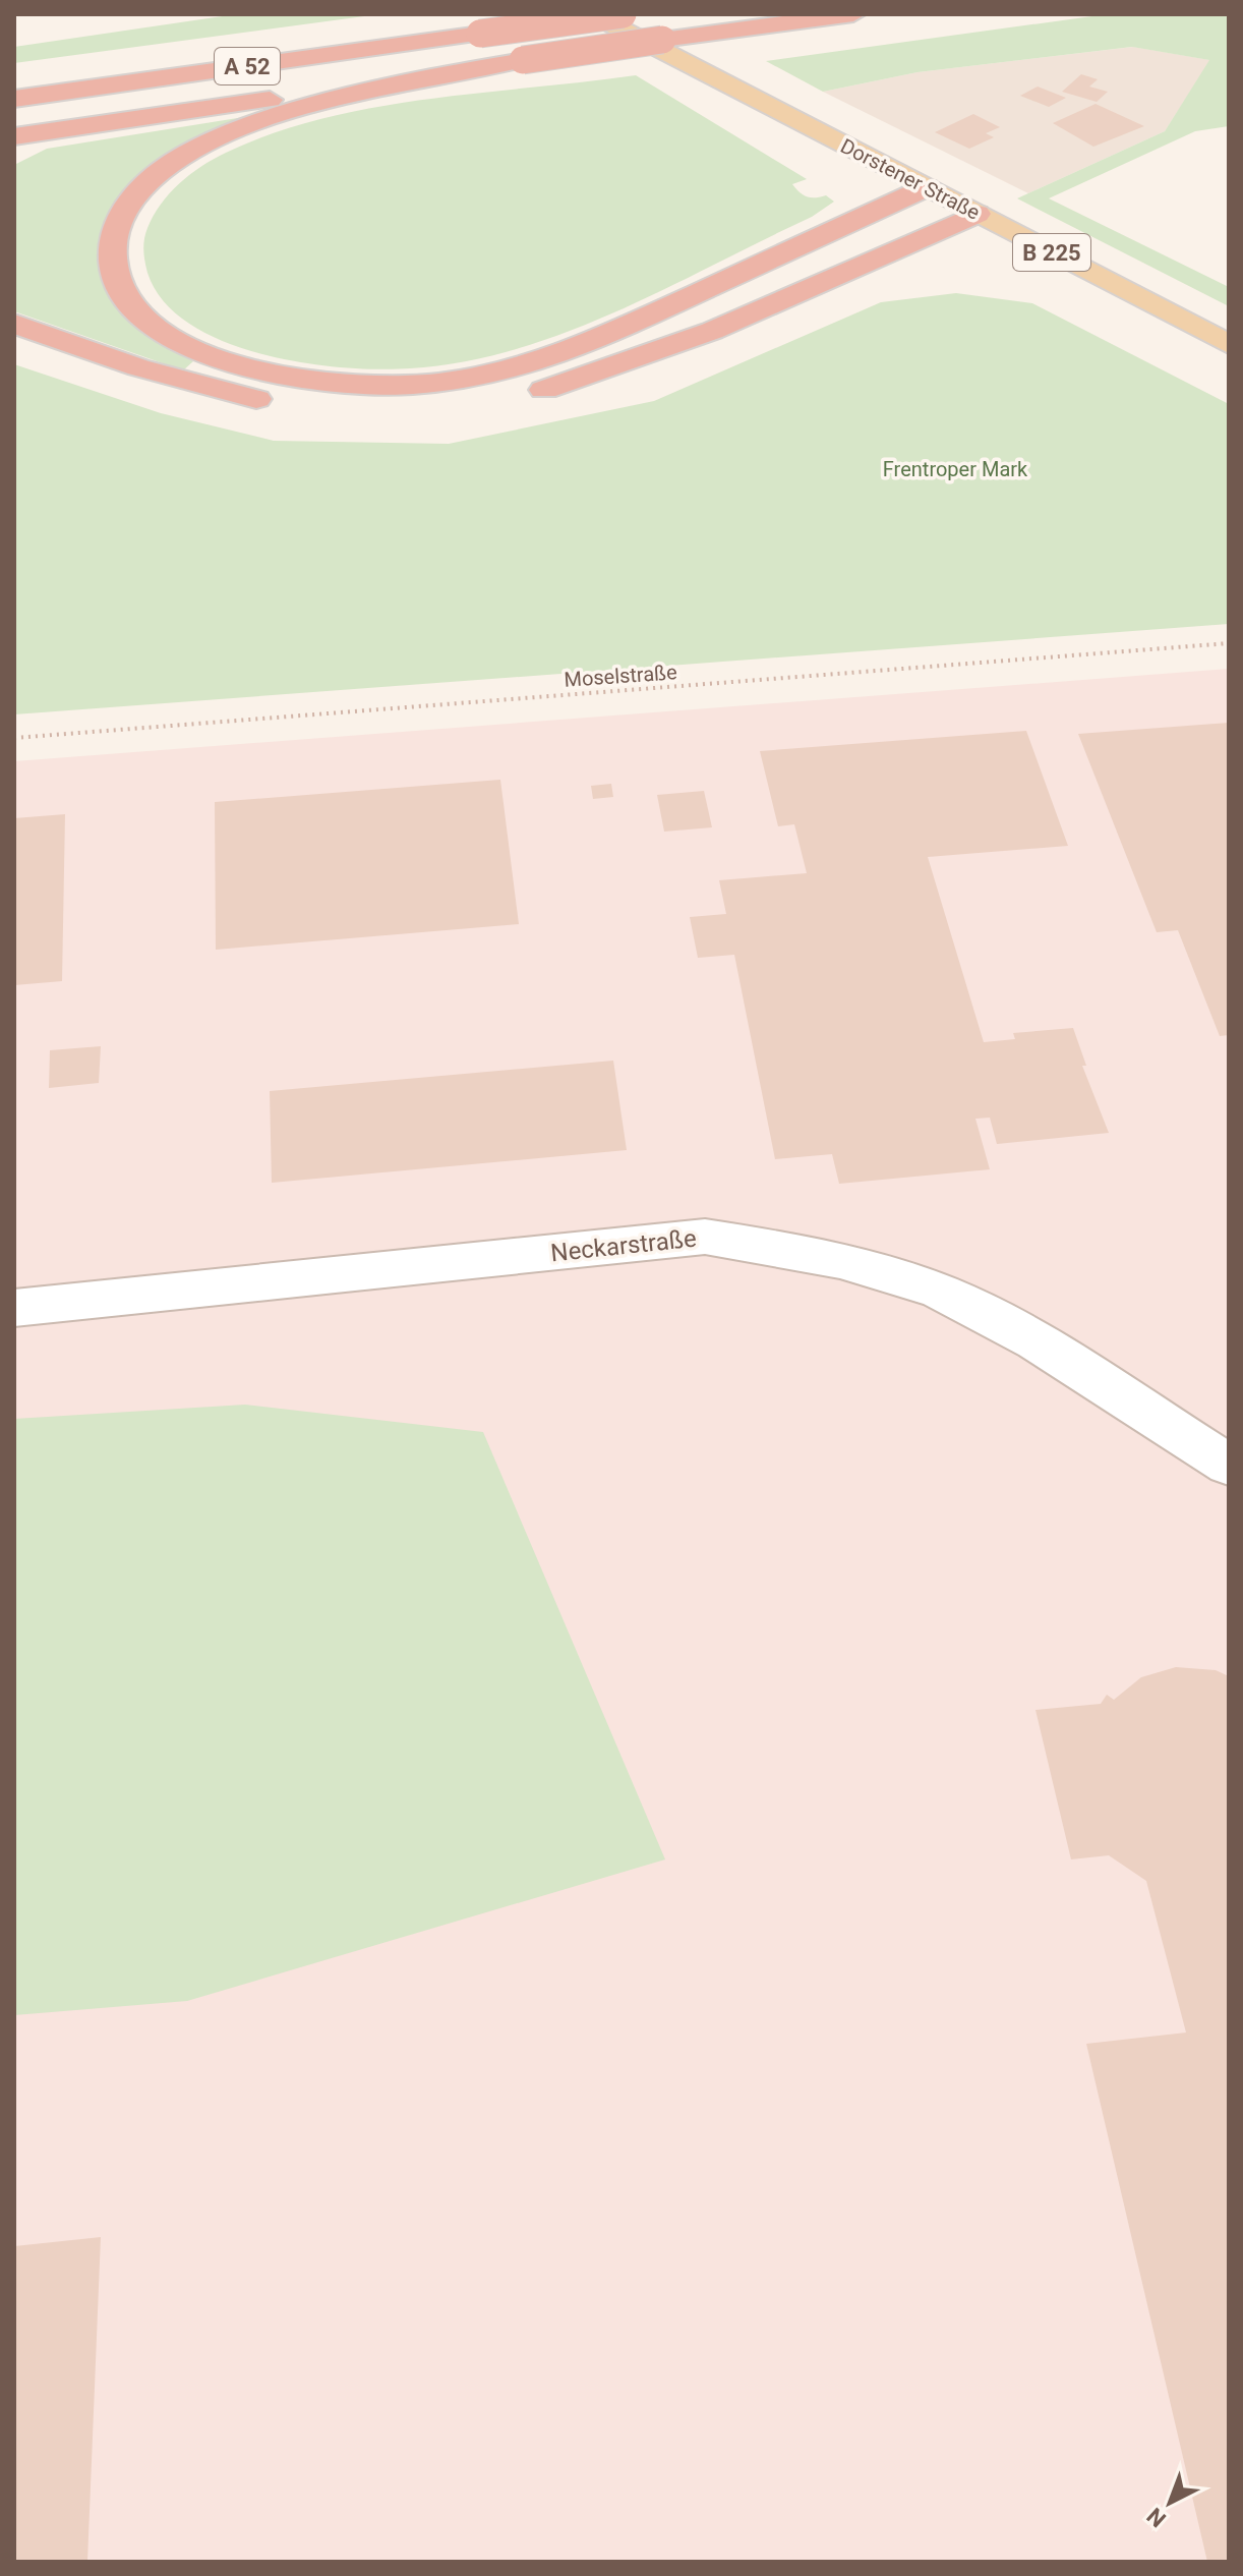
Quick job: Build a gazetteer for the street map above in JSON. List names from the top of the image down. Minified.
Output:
{"streets":{"highway":["A 52"],"main road":["Dorstener Straße","B 225"],"street":["Neckarstraße"],"path":["Moselstraße"]},"parks":["Frentroper Mark"],"north":"bottom left"}
